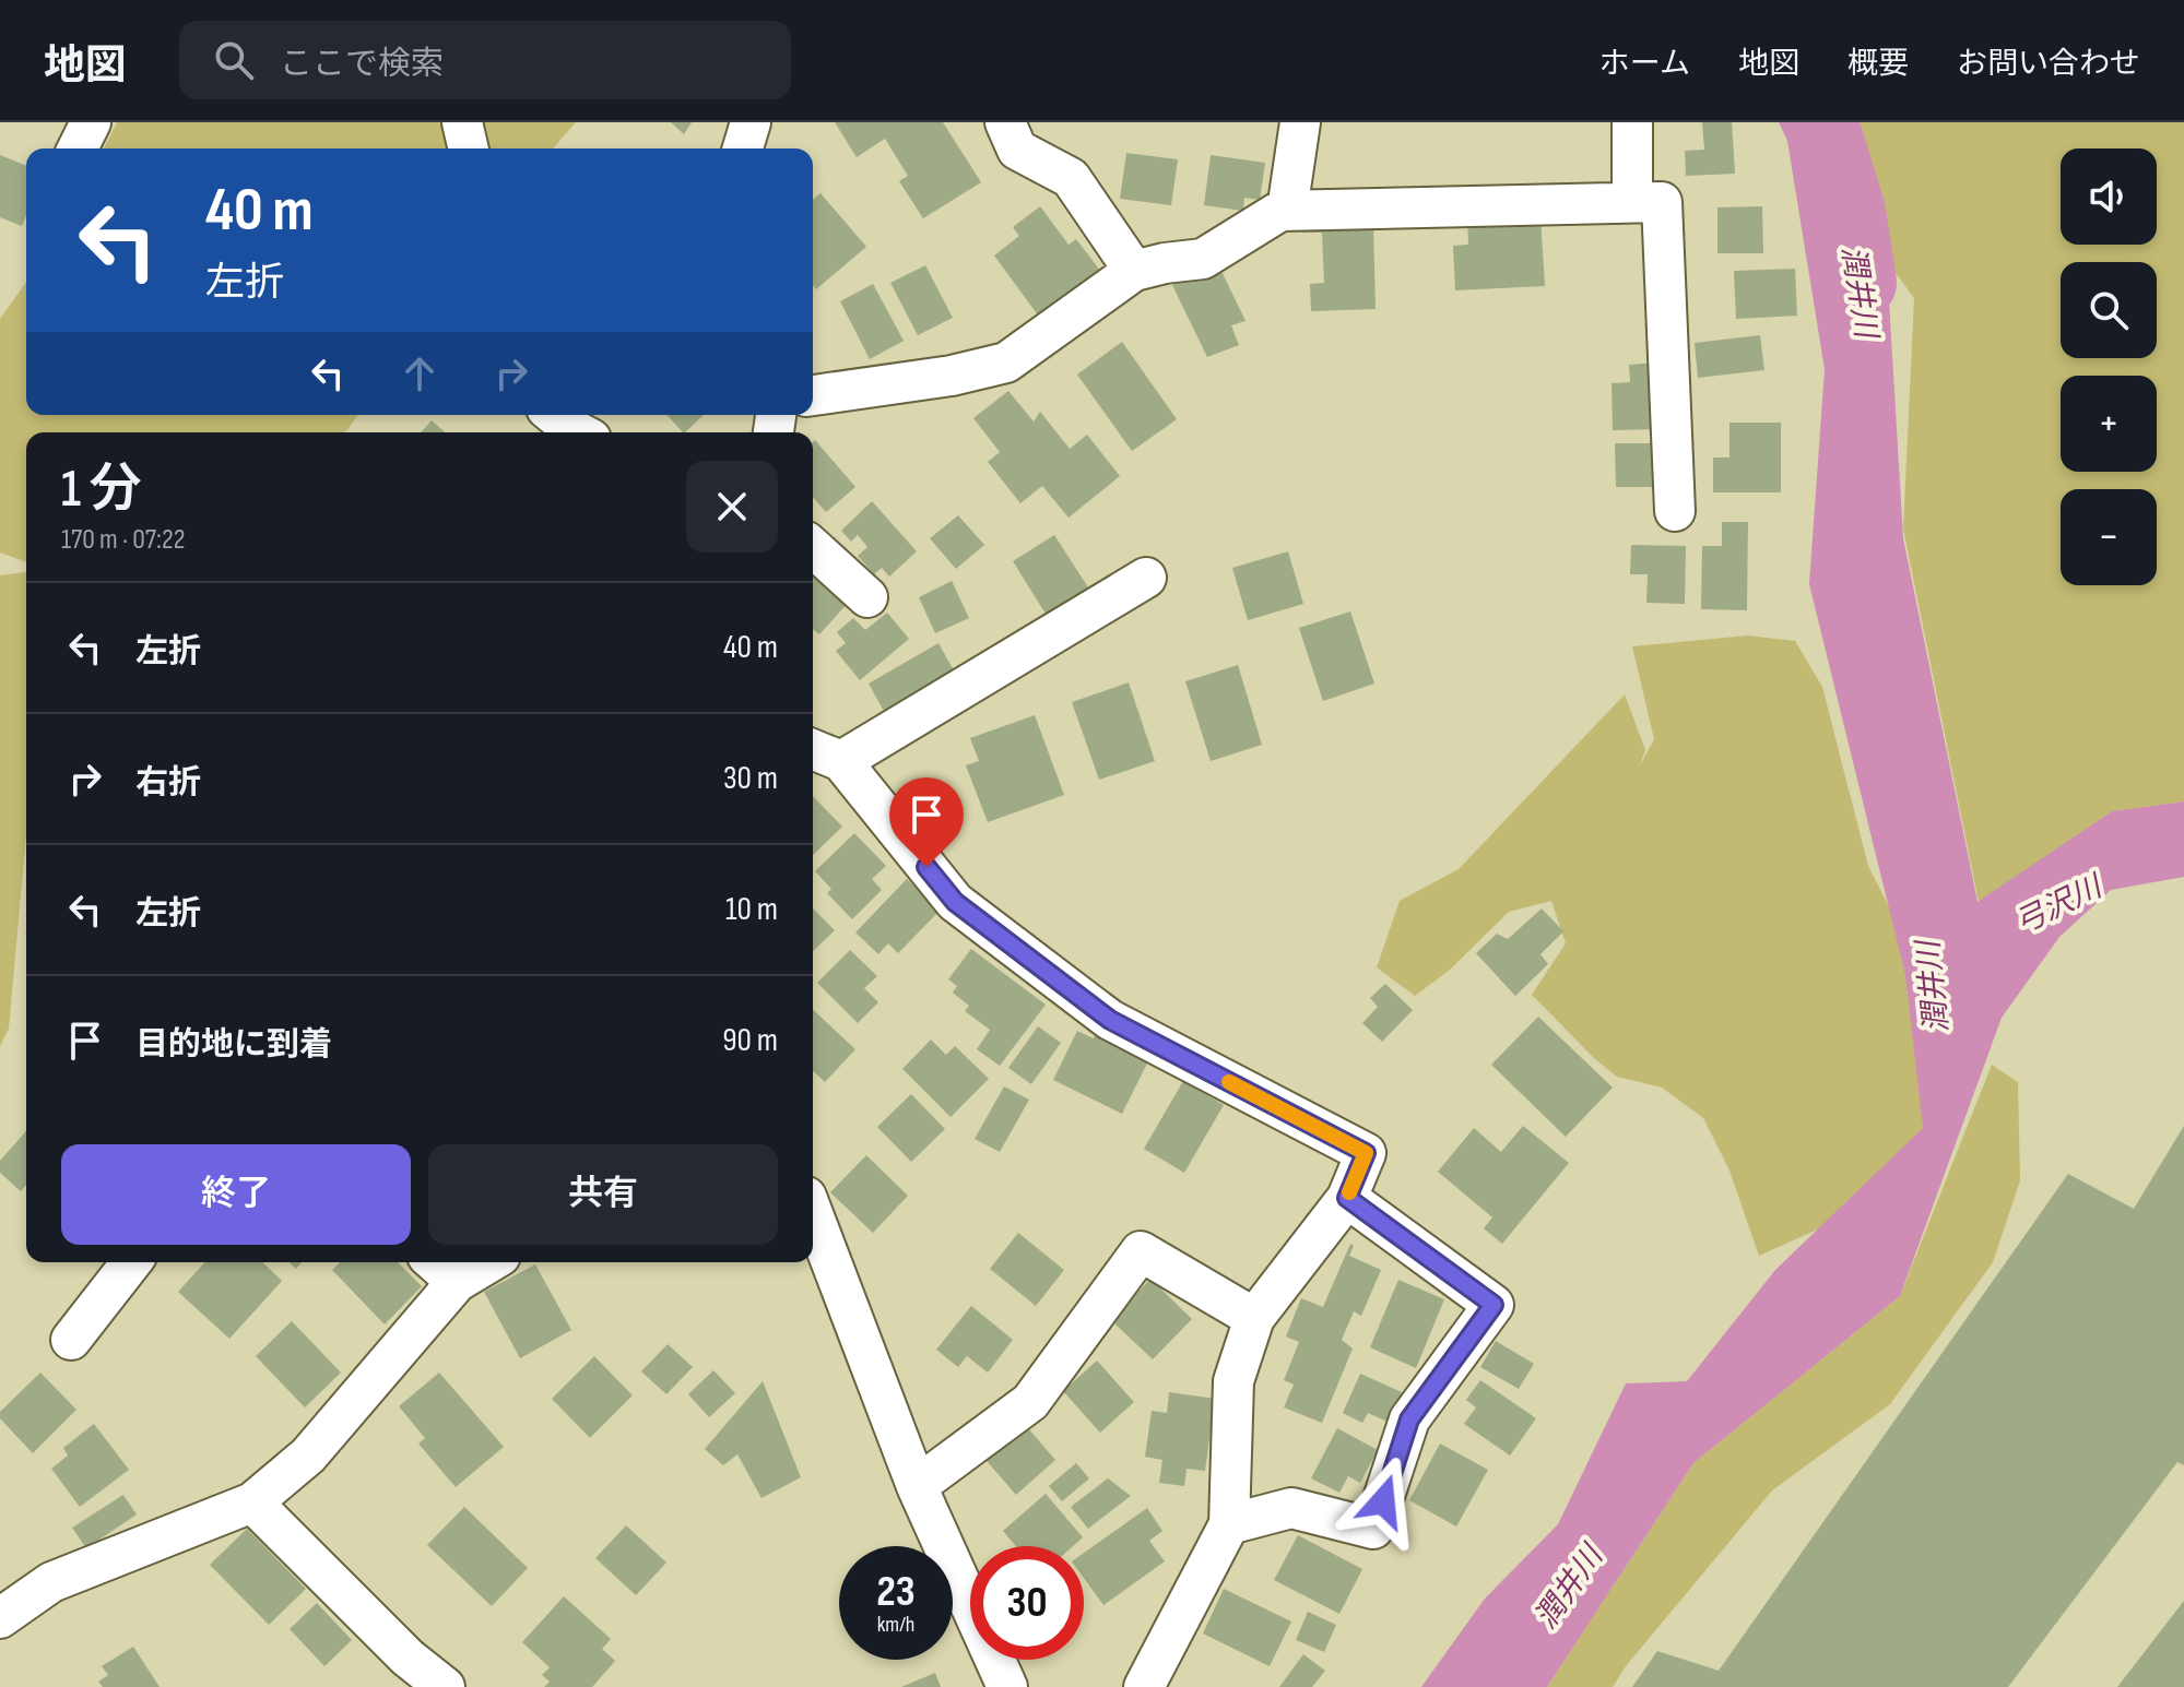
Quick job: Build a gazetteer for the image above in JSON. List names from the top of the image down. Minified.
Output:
{"water":["潤井川","弓沢川"],"page":{"header":"地図","search":"ここで検索","nav":["ホーム","地図","概要","お問い合わせ"],"map_buttons":["+","−"],"turn":["40 m","左折"],"heading":["1 分","170 m · 07:22"],"list":[{"name":"左折","value":"40 m"},{"name":"右折","value":"30 m"},{"name":"左折","value":"10 m"},{"name":"目的地に到着","value":"90 m"}],"buttons":["終了","共有"],"speed":"23 km/h","limit":"30"}}
